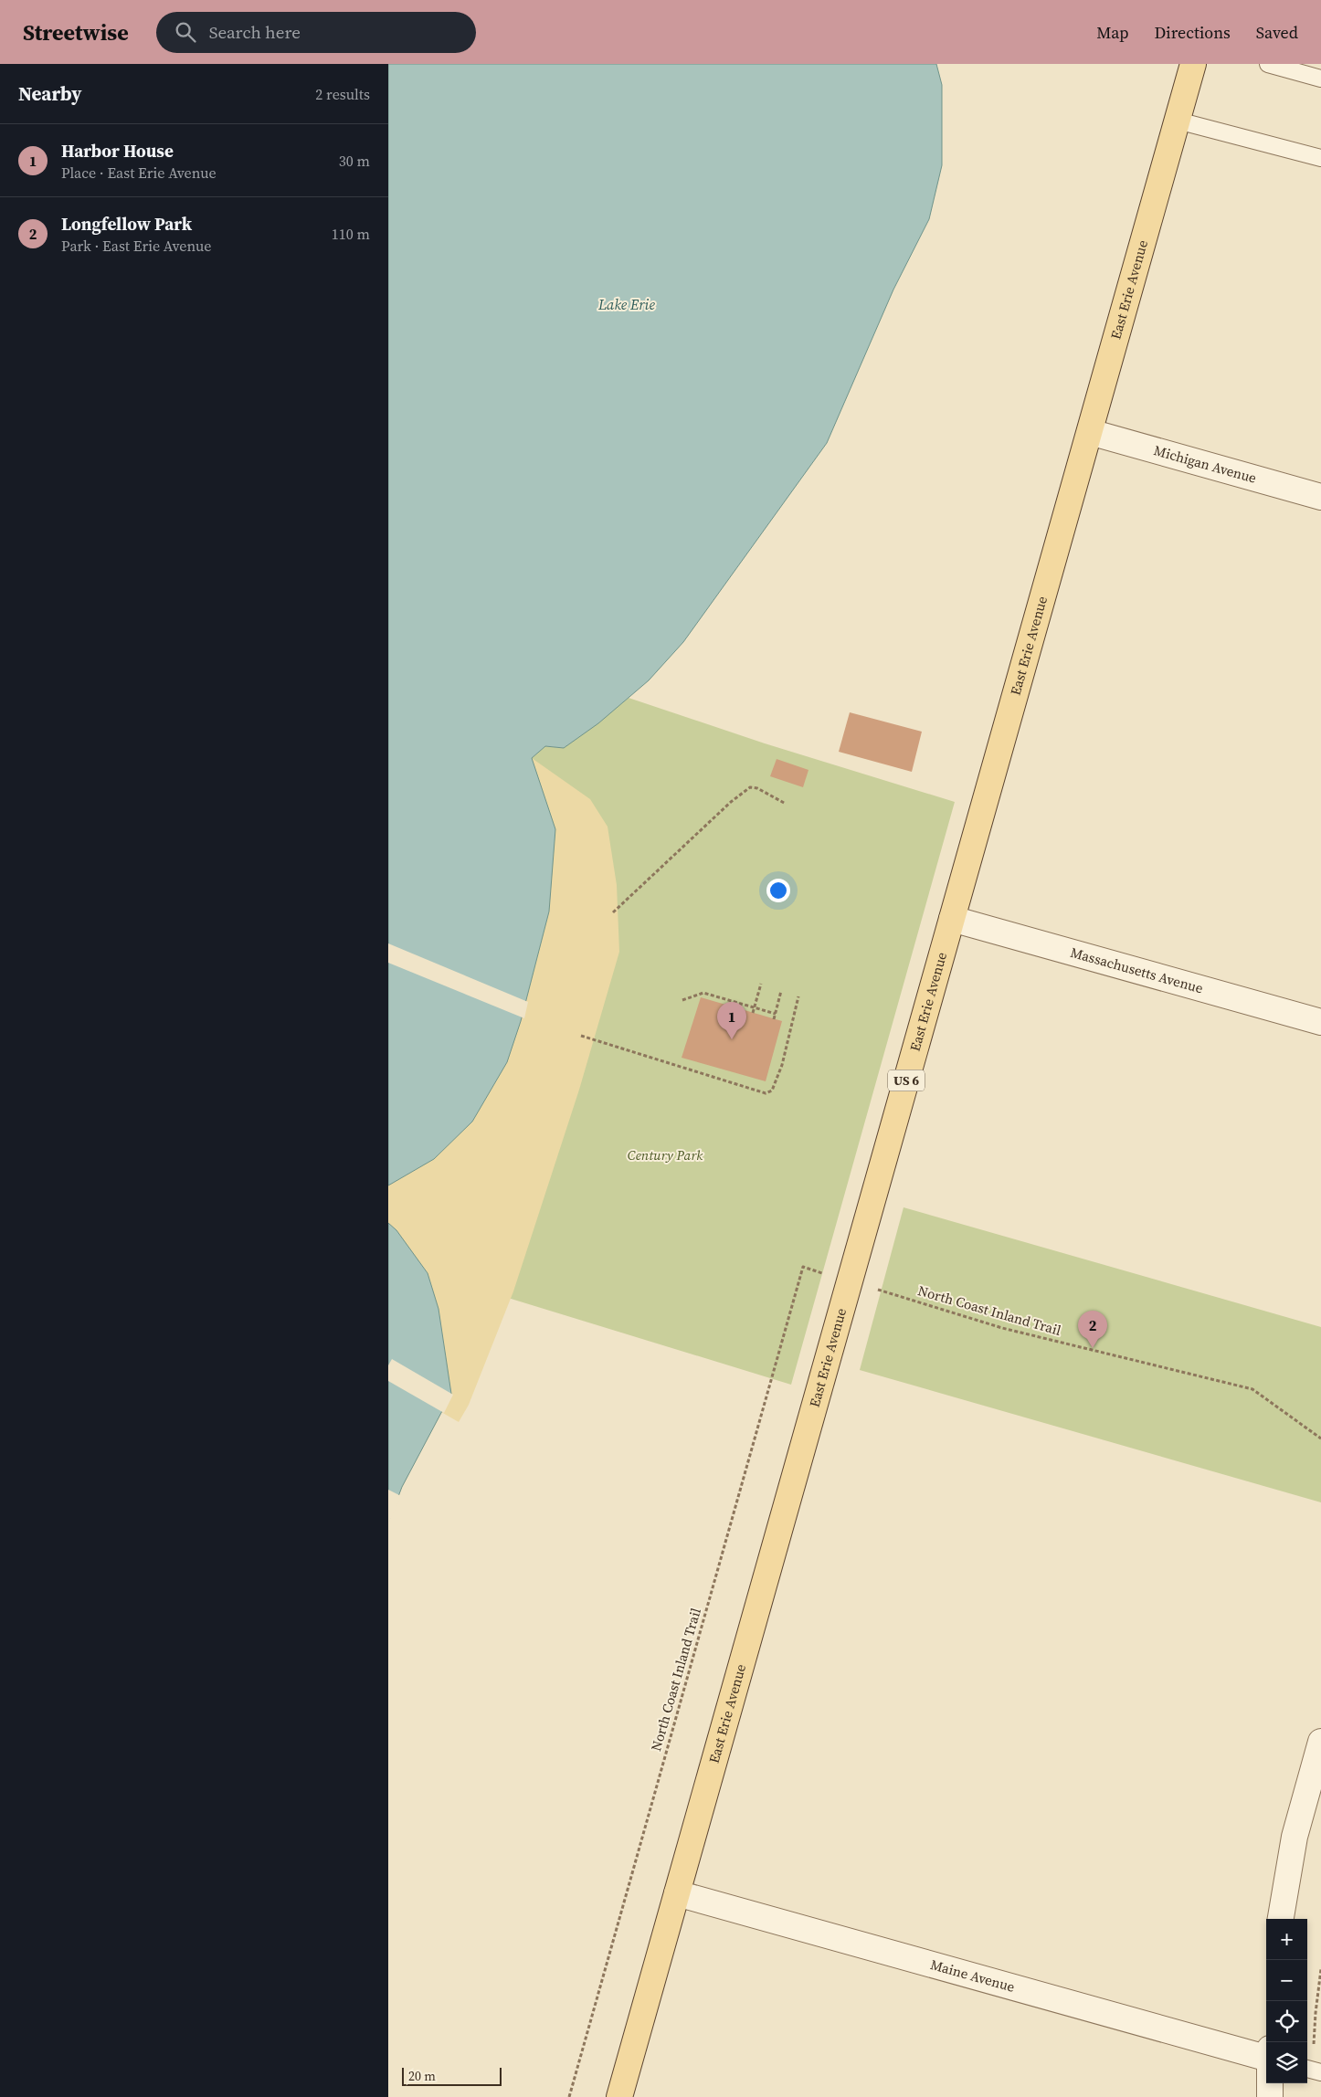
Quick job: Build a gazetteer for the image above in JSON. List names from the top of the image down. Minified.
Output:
{"streets":{"main road":["East Erie Avenue","US 6"],"street":["Michigan Avenue","Massachusetts Avenue","Maine Avenue"],"path":["North Coast Inland Trail"]},"crossings":[["East Erie Avenue","Michigan Avenue"],["East Erie Avenue","Massachusetts Avenue"],["East Erie Avenue","Maine Avenue"]],"water":["Lake Erie"],"parks":["Century Park"],"scale_bar":"20 m","page":{"header":"Streetwise","search":"Search here","nav":["Map","Directions","Saved"],"heading":["Nearby","2 results"],"list":[{"mark":"1","name":"Harbor House","note":"Place · East Erie Avenue","value":"30 m"},{"mark":"2","name":"Longfellow Park","note":"Park · East Erie Avenue","value":"110 m"}],"pins":["1","2"],"map_buttons":["+","−"],"scale":"20 m"}}
